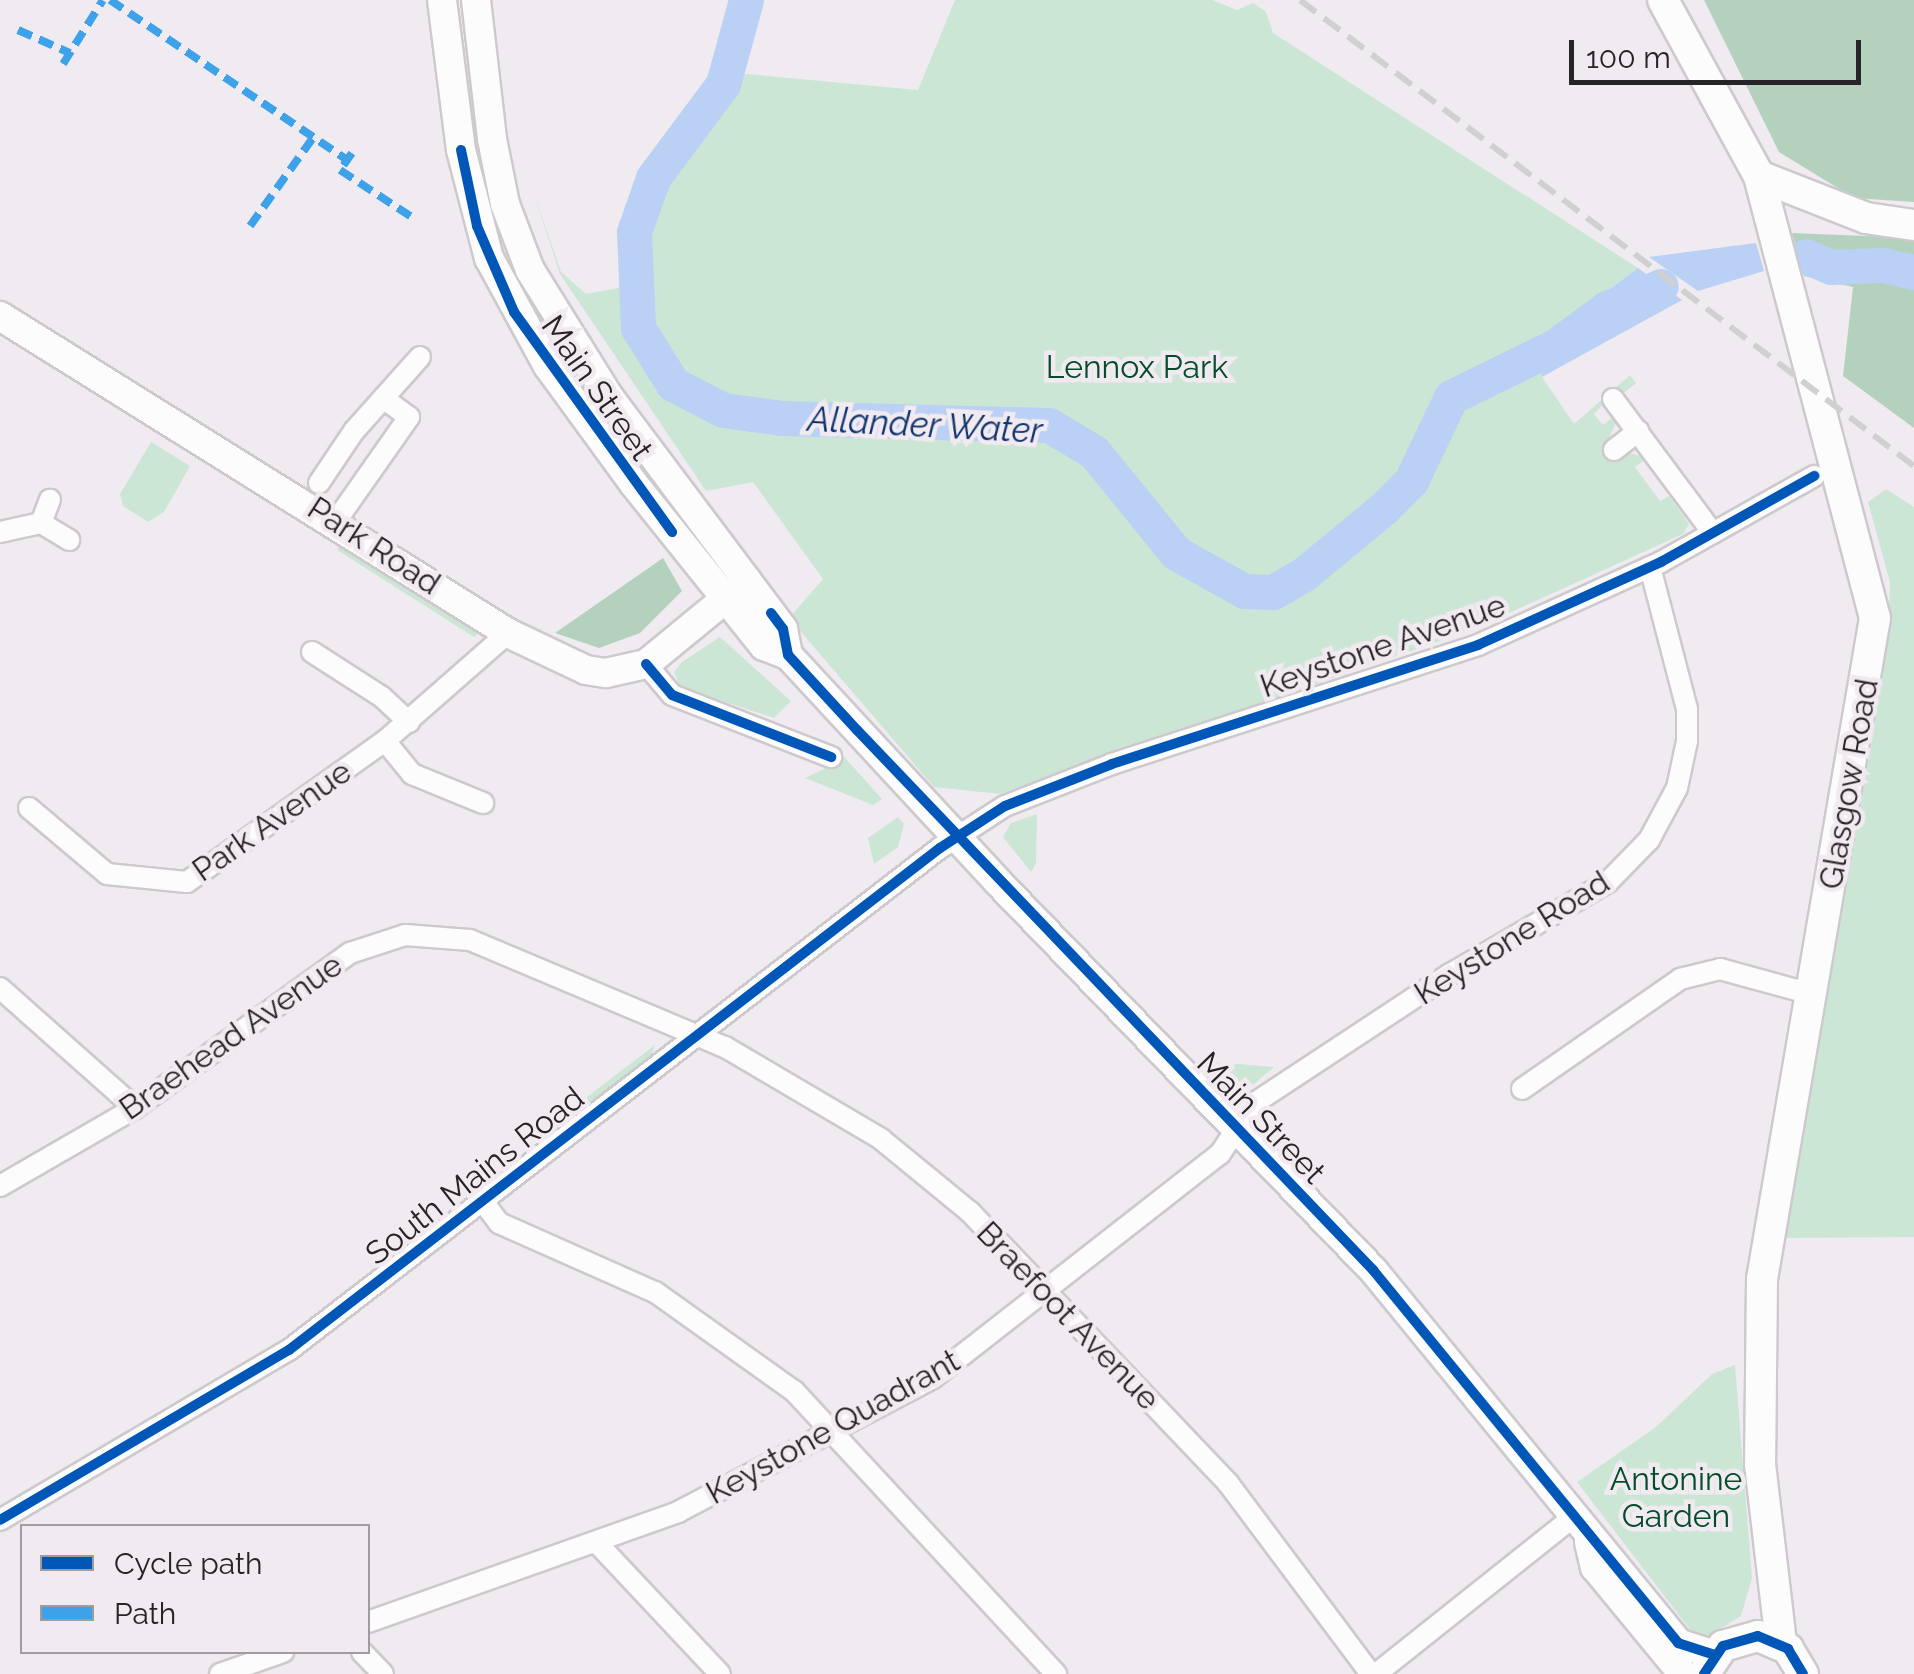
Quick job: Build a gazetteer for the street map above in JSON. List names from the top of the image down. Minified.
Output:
{"streets":{"main road":["Main Street","Park Road","Glasgow Road"],"street":["Keystone Avenue","Park Avenue","Keystone Road","Braehead Avenue","South Mains Road","Braefoot Avenue","Keystone Quadrant"]},"crossings":[["Main Street","Park Road"],["Main Street","Keystone Avenue"],["Main Street","Keystone Road"],["Main Street","South Mains Road"],["Main Street","Keystone Quadrant"],["Park Road","Park Avenue"],["Keystone Avenue","Keystone Road"],["Keystone Avenue","South Mains Road"],["Keystone Road","Keystone Quadrant"],["Braehead Avenue","South Mains Road"],["Braehead Avenue","Braefoot Avenue"],["South Mains Road","Braefoot Avenue"],["Braefoot Avenue","Keystone Quadrant"]],"water":["Allander Water"],"parks":["Lennox Park","Antonine Garden"],"legend":["Cycle path","Path"],"scale_bar":"100 m"}
